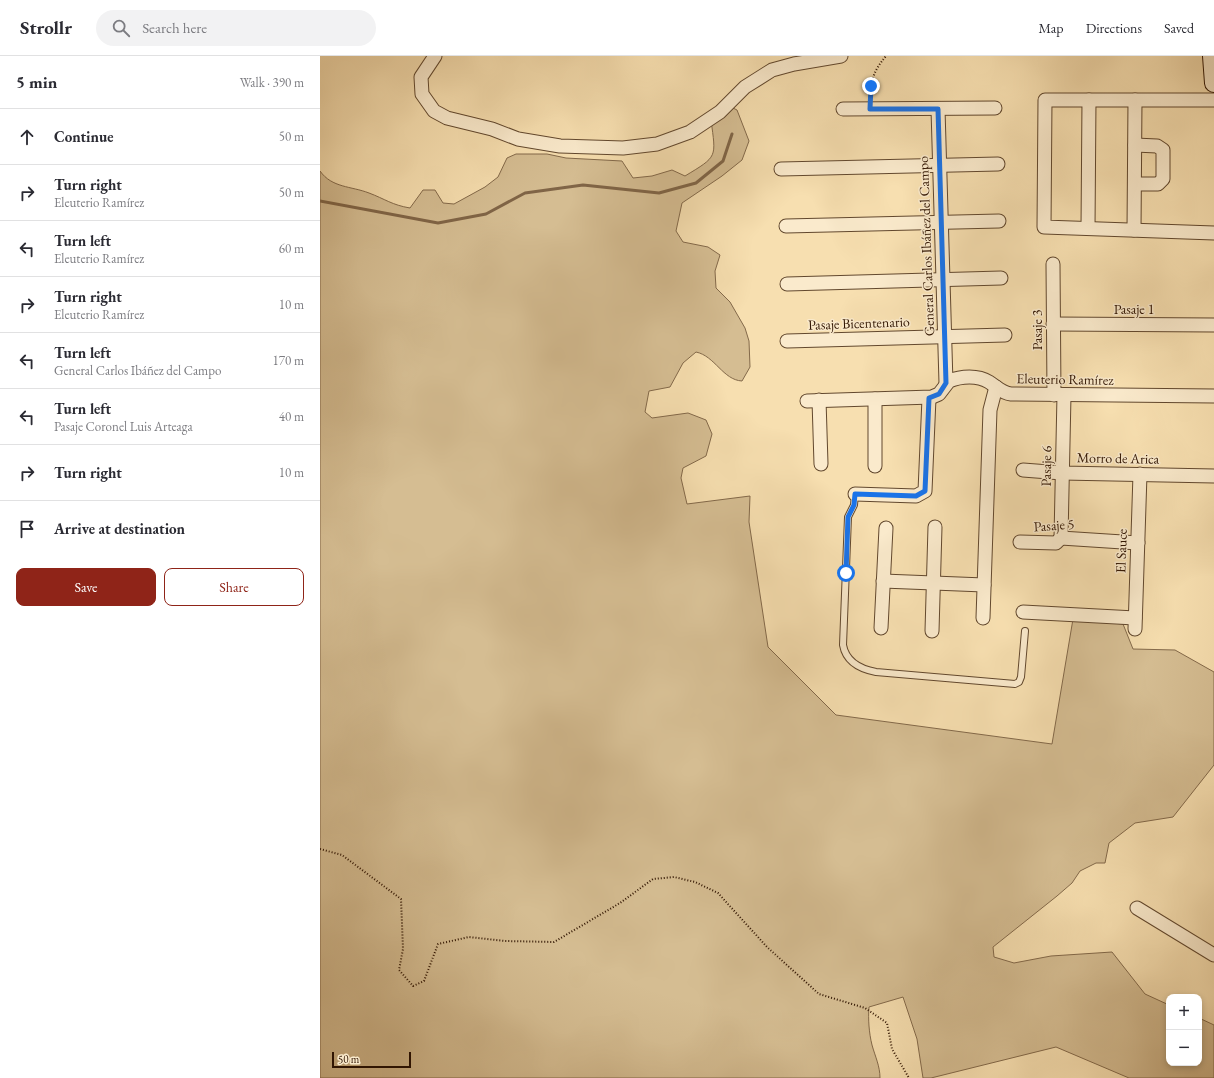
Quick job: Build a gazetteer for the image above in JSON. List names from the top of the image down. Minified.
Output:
{"streets":{"street":["General Carlos Ibáñez del Campo","Pasaje 1","Pasaje Bicentenario","Pasaje 3","Eleuterio Ramírez","Morro de Arica","Pasaje 6","Pasaje 5","El Sauce"]},"crossings":[["General Carlos Ibáñez del Campo","Pasaje Bicentenario"],["General Carlos Ibáñez del Campo","Eleuterio Ramírez"],["Pasaje 1","Pasaje 3"],["Pasaje 3","Eleuterio Ramírez"],["Pasaje 3","Pasaje 6"],["Eleuterio Ramírez","Pasaje 6"],["Morro de Arica","Pasaje 6"],["Morro de Arica","El Sauce"],["Pasaje 6","Pasaje 5"],["Pasaje 5","El Sauce"]],"scale_bar":"50 m","page":{"header":"Strollr","search":"Search here","nav":["Map","Directions","Saved"],"heading":["5 min","Walk · 390 m"],"list":[["Continue","50 m"],["Turn right","Eleuterio Ramírez","50 m"],["Turn left","Eleuterio Ramírez","60 m"],["Turn right","Eleuterio Ramírez","10 m"],["Turn left","General Carlos Ibáñez del Campo","170 m"],["Turn left","Pasaje Coronel Luis Arteaga","40 m"],["Turn right","10 m"],"Arrive at destination"],"buttons":["Save","Share"],"map_buttons":["+","−"],"scale":"50 m"}}
